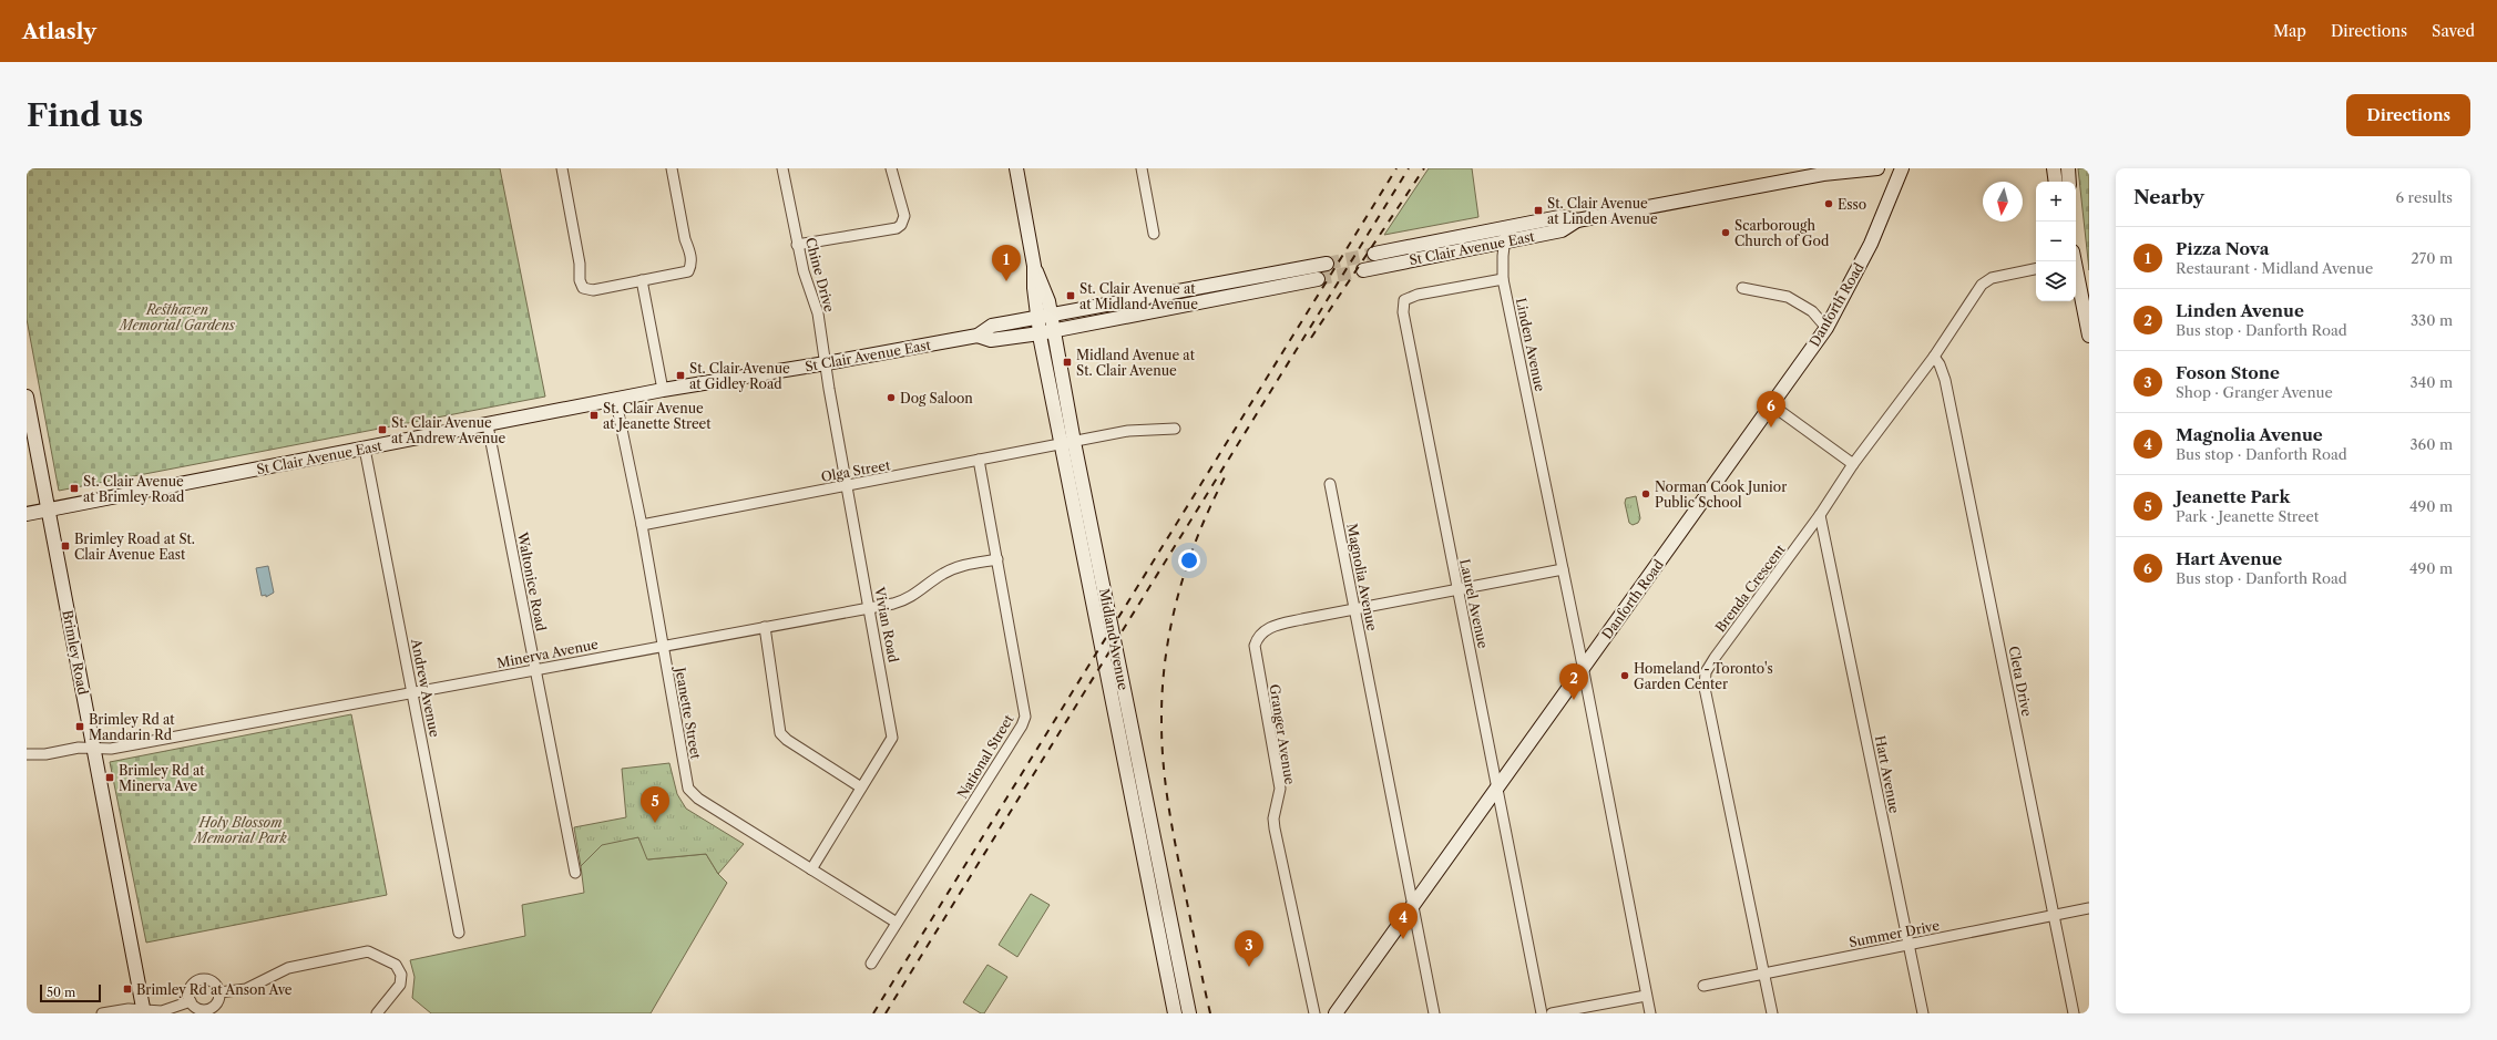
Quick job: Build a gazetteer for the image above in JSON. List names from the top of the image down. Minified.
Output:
{"streets":{"main road":["St Clair Avenue East","Danforth Road","Midland Avenue","Brimley Road"],"street":["Chine Drive","Linden Avenue","Olga Street","Magnolia Avenue","Waltonice Road","Brenda Crescent","Laurel Avenue","Vivian Road","Minerva Avenue","Cleta Drive","Andrew Avenue","Jeanette Street","Granger Avenue","National Street","Hart Avenue","Summer Drive"]},"crossings":[["St Clair Avenue East","Chine Drive"],["St Clair Avenue East","Linden Avenue"],["St Clair Avenue East","Waltonice Road"],["St Clair Avenue East","Vivian Road"],["St Clair Avenue East","Midland Avenue"],["St Clair Avenue East","Brimley Road"],["St Clair Avenue East","Andrew Avenue"],["St Clair Avenue East","Jeanette Street"],["Chine Drive","Vivian Road"],["Danforth Road","Linden Avenue"],["Danforth Road","Magnolia Avenue"],["Danforth Road","Laurel Avenue"],["Linden Avenue","Laurel Avenue"],["Olga Street","Vivian Road"],["Olga Street","Midland Avenue"],["Olga Street","Jeanette Street"],["Olga Street","National Street"],["Magnolia Avenue","Granger Avenue"],["Waltonice Road","Minerva Avenue"],["Brenda Crescent","Cleta Drive"],["Brenda Crescent","Hart Avenue"],["Brenda Crescent","Summer Drive"],["Vivian Road","Minerva Avenue"],["Vivian Road","Jeanette Street"],["Brimley Road","Minerva Avenue"],["Minerva Avenue","Andrew Avenue"],["Minerva Avenue","Jeanette Street"],["Minerva Avenue","National Street"],["Cleta Drive","Summer Drive"],["Jeanette Street","National Street"],["Hart Avenue","Summer Drive"]],"parks":["Resthaven Memorial Gardens","Holy Blossom Memorial Park"],"places":{"other":["Esso","Scarborough Church of God","Dog Saloon","Norman Cook Junior Public School","Homeland - Toronto's Garden Center"],"transit":["St. Clair Avenue at Linden Avenue","St. Clair Avenue at at Midland Avenue","Midland Avenue at St. Clair Avenue","St. Clair Avenue at Gidley Road","St. Clair Avenue at Jeanette Street","St. Clair Avenue at Andrew Avenue","St. Clair Avenue at Brimley Road","Brimley Road at St. Clair Avenue East","Brimley Rd at Mandarin Rd","Brimley Rd at Minerva Ave","Brimley Rd at Anson Ave"]},"scale_bar":"50 m","north":"bottom","page":{"header":"Atlasly","nav":["Map","Directions","Saved"],"buttons":"Directions","title":"Find us","heading":["Nearby","6 results"],"map_buttons":["+","−"],"list":[{"mark":"1","name":"Pizza Nova","note":"Restaurant · Midland Avenue","value":"270 m"},{"mark":"2","name":"Linden Avenue","note":"Bus stop · Danforth Road","value":"330 m"},{"mark":"3","name":"Foson Stone","note":"Shop · Granger Avenue","value":"340 m"},{"mark":"4","name":"Magnolia Avenue","note":"Bus stop · Danforth Road","value":"360 m"},{"mark":"5","name":"Jeanette Park","note":"Park · Jeanette Street","value":"490 m"},{"mark":"6","name":"Hart Avenue","note":"Bus stop · Danforth Road","value":"490 m"}],"pins":["1","6","2","5","4","3"],"scale":"50 m"}}
